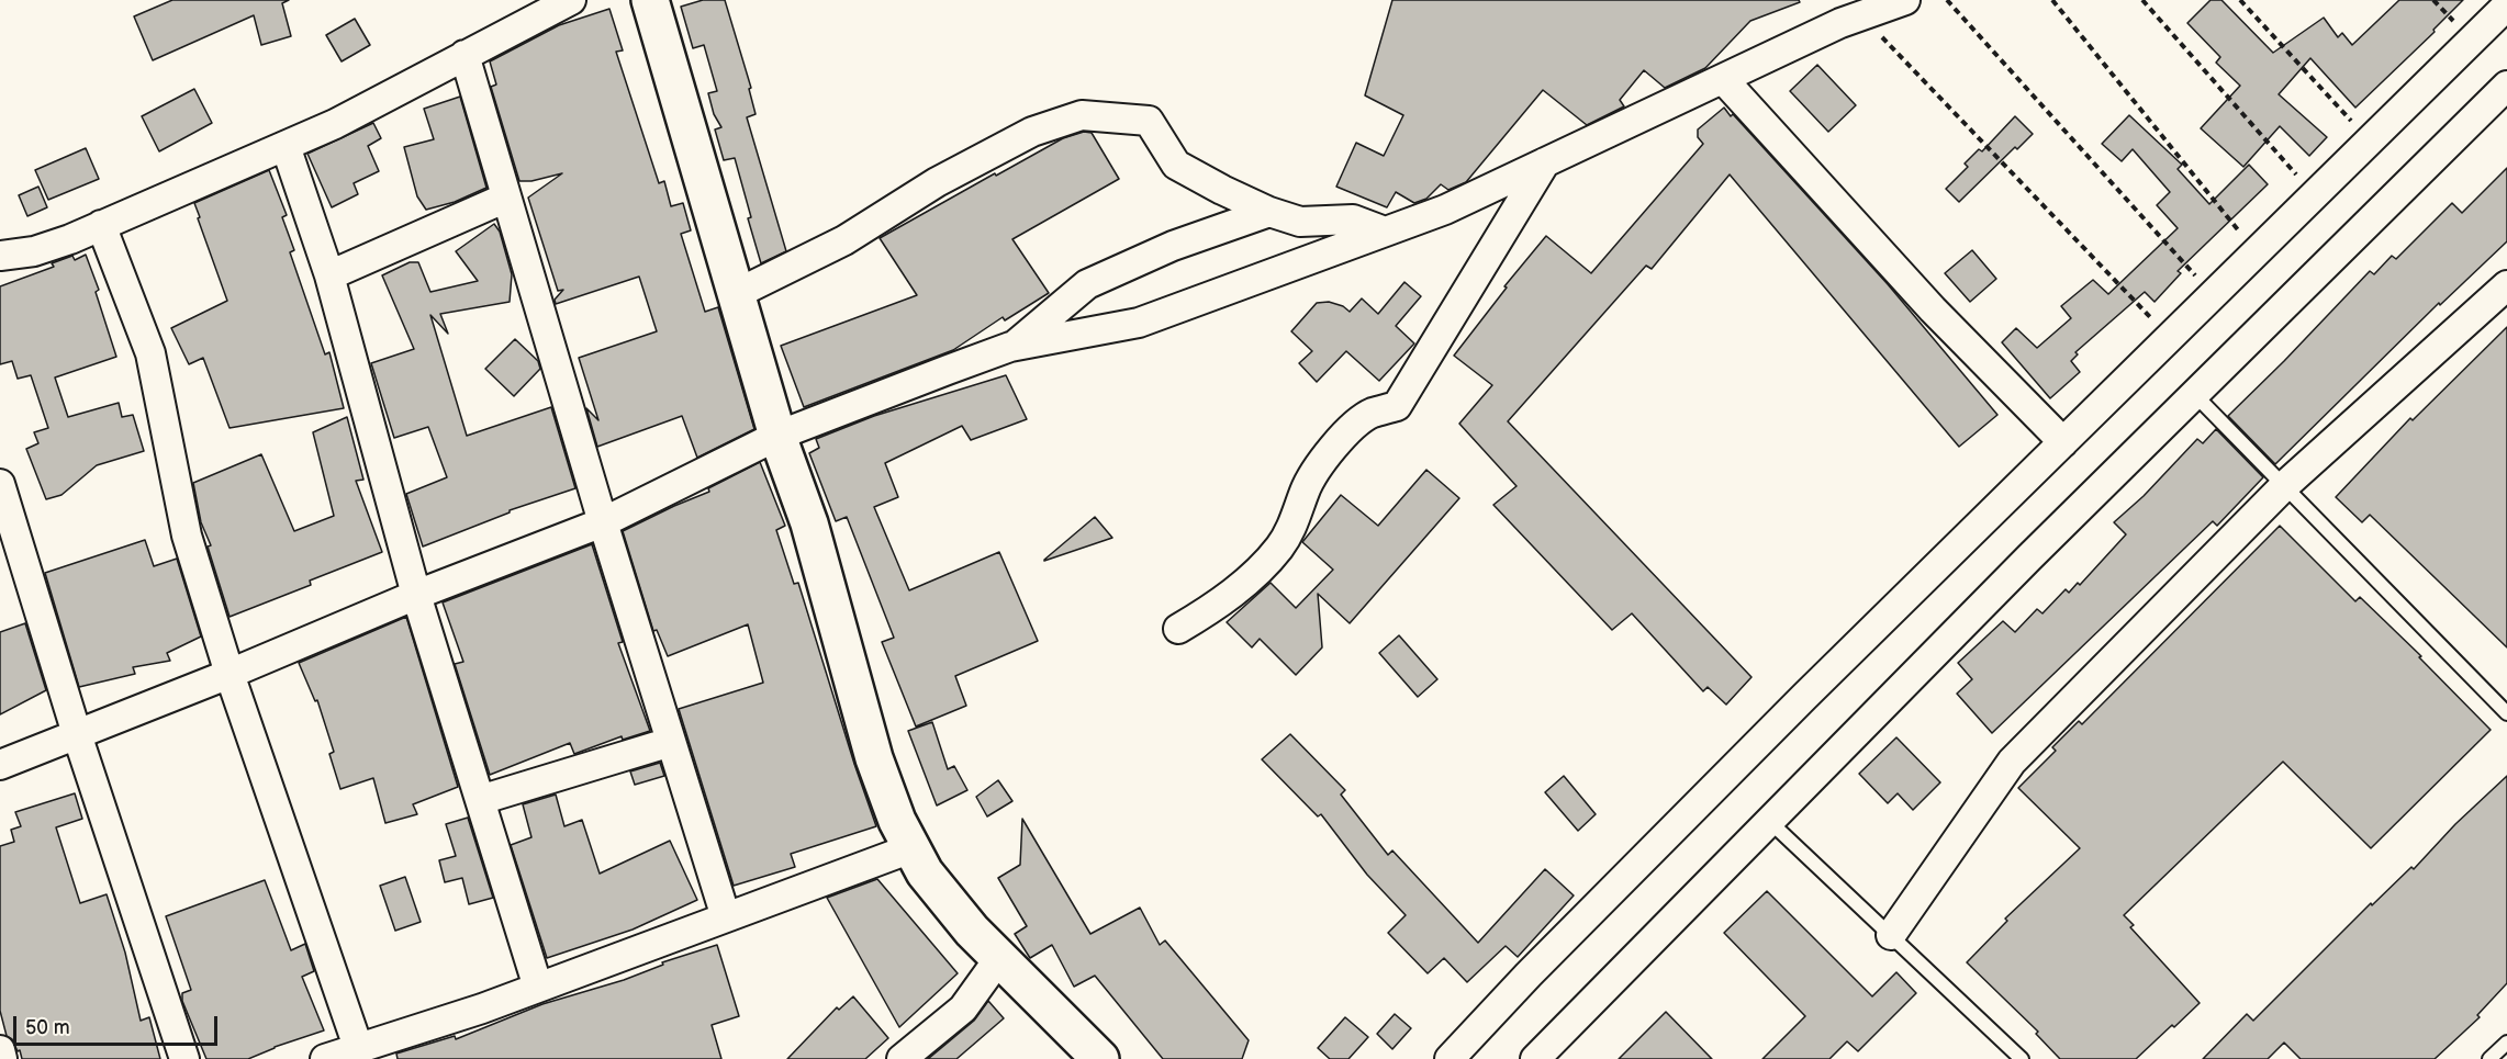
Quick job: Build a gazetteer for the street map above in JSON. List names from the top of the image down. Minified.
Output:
{"scale_bar":"50 m"}
